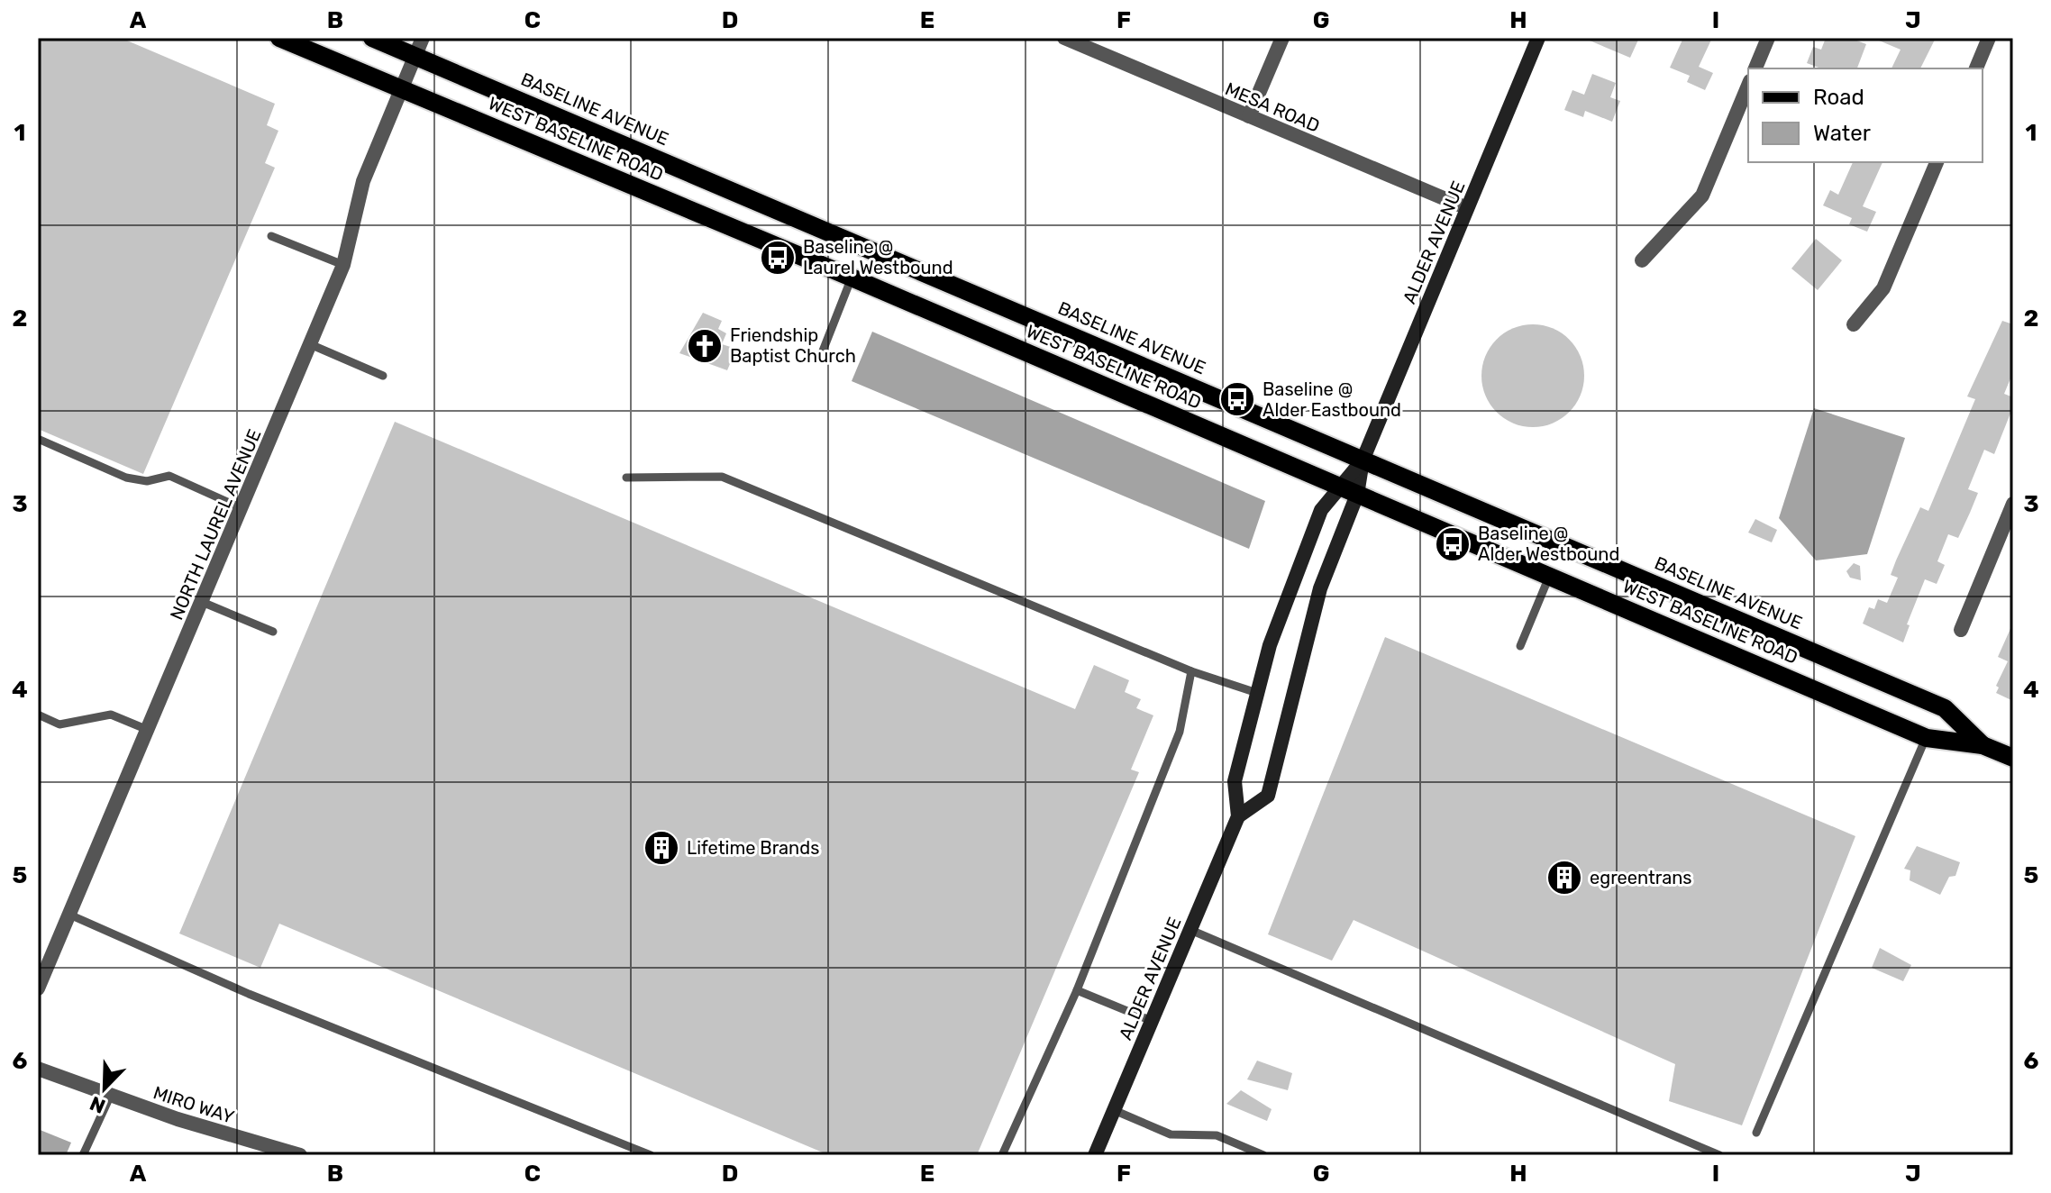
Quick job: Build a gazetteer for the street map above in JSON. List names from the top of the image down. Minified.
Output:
{"streets":{"main road":["BASELINE AVENUE","WEST BASELINE ROAD","ALDER AVENUE"],"street":["MESA ROAD","NORTH LAUREL AVENUE","MIRO WAY"]},"crossings":[["MESA ROAD","ALDER AVENUE"],["BASELINE AVENUE","WEST BASELINE ROAD"],["BASELINE AVENUE","ALDER AVENUE"],["BASELINE AVENUE","NORTH LAUREL AVENUE"],["WEST BASELINE ROAD","ALDER AVENUE"],["WEST BASELINE ROAD","NORTH LAUREL AVENUE"]],"places":{"bus stop":["Baseline @ Laurel Westbound","Baseline @ Alder Eastbound","Baseline @ Alder Westbound"],"church":["Friendship Baptist Church"],"building":["Lifetime Brands","egreentrans"]},"legend":["Road","Water"],"north":"bottom left","grid":{"columns":["A","B","C","D","E","F","G","H","I","J"],"rows":["1","2","3","4","5","6"]}}
